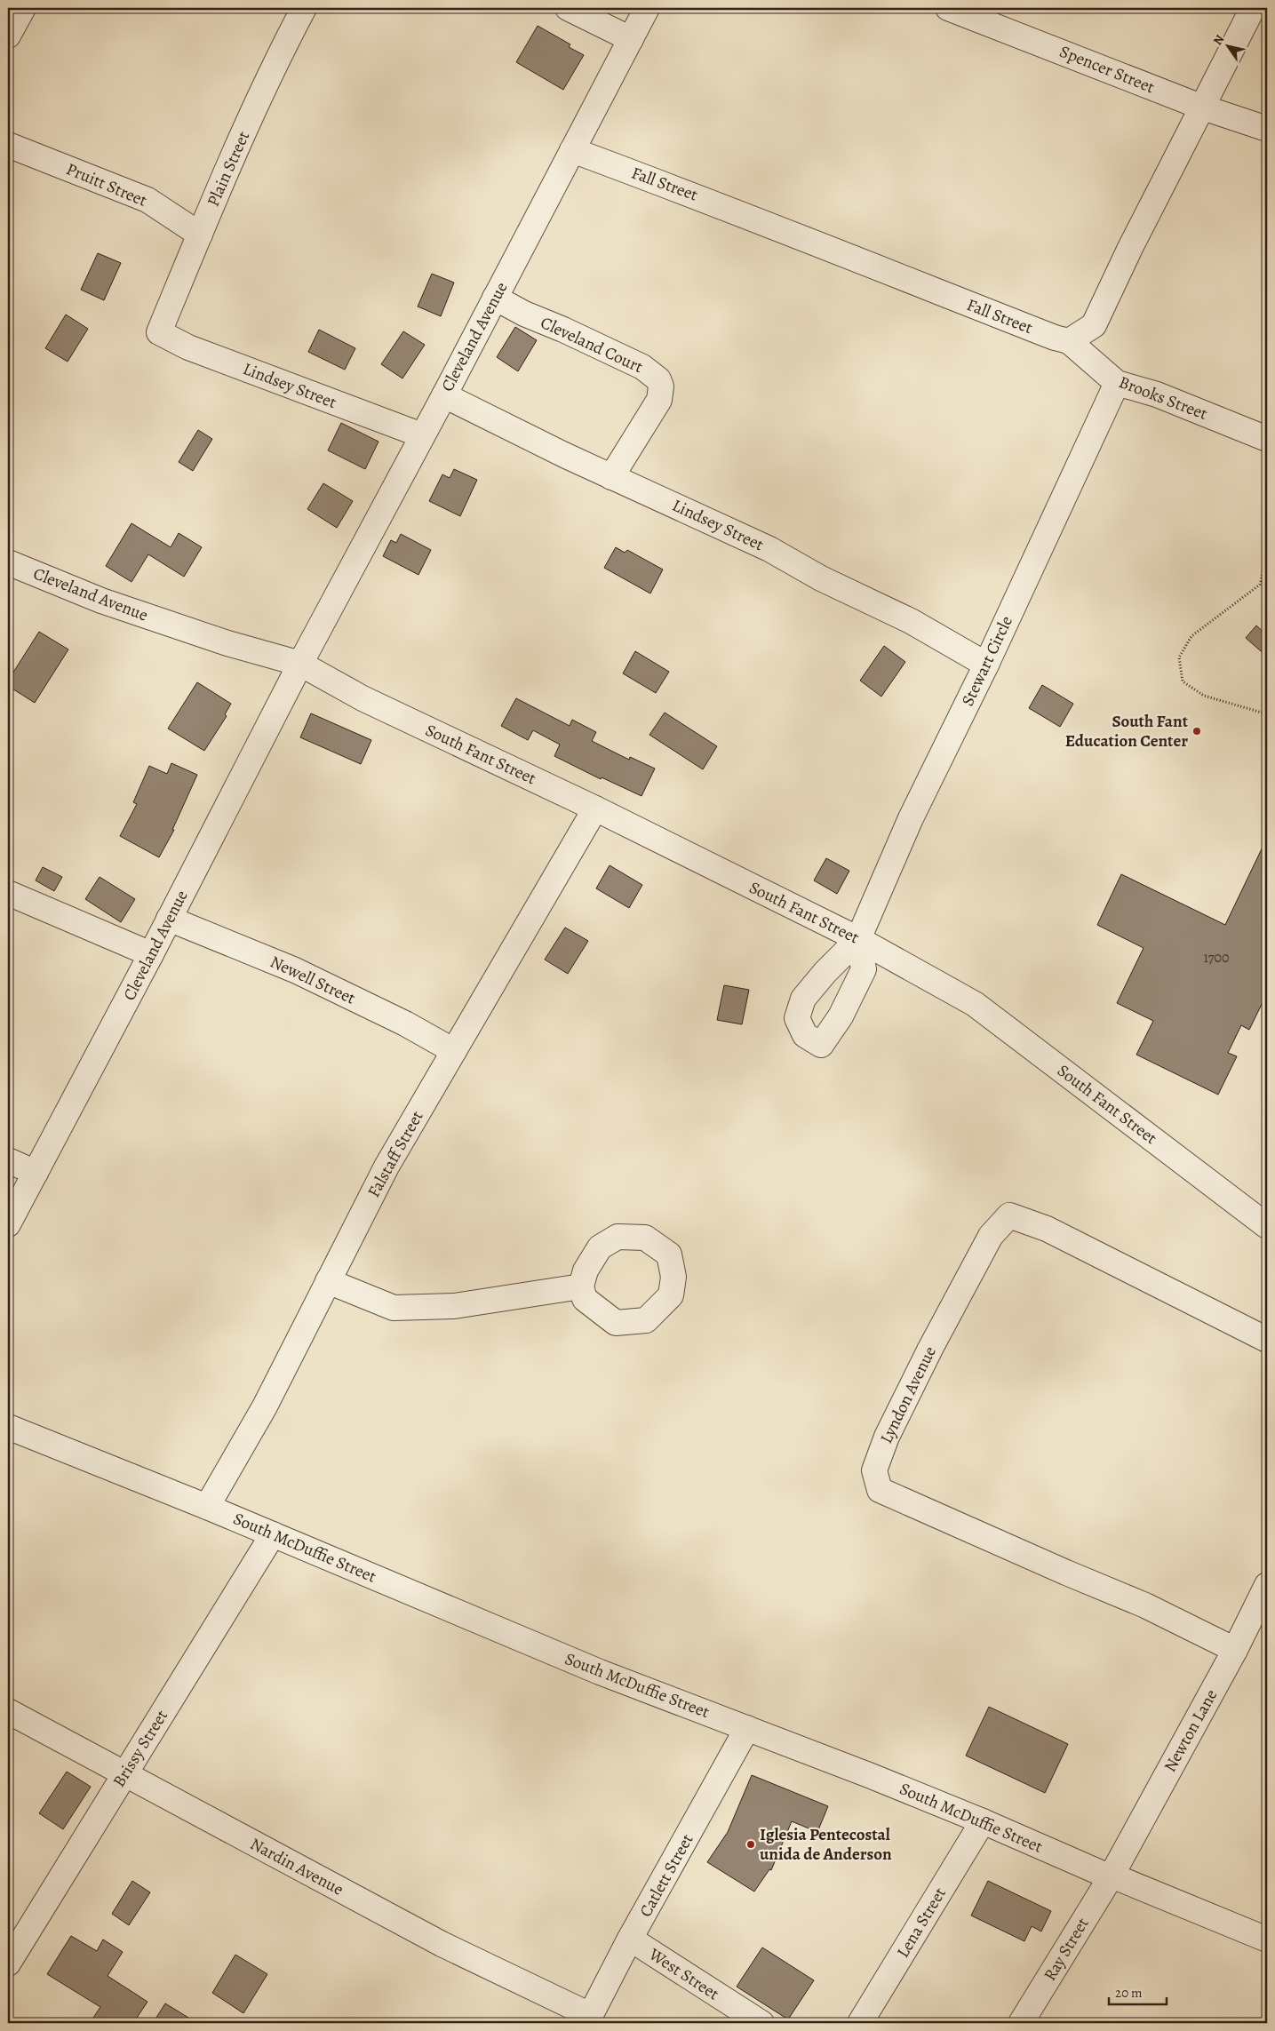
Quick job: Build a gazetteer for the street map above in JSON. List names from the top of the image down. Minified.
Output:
{"streets":{"street":["Spencer Street","Plain Street","Fall Street","Pruitt Street","Cleveland Avenue","Cleveland Court","Lindsey Street","Brooks Street","Stewart Circle","South Fant Street","Newell Street","Falstaff Street","Lyndon Avenue","South McDuffie Street","Newton Lane","Brissy Street","Nardin Avenue","Catlett Street","Lena Street","Ray Street","West Street"]},"crossings":[["Plain Street","Pruitt Street"],["Plain Street","Lindsey Street"],["Fall Street","Cleveland Avenue"],["Fall Street","Brooks Street"],["Cleveland Avenue","Cleveland Court"],["Cleveland Avenue","Lindsey Street"],["Cleveland Avenue","South Fant Street"],["Cleveland Avenue","Newell Street"],["Cleveland Court","Lindsey Street"],["Lindsey Street","Stewart Circle"],["Brooks Street","Stewart Circle"],["Stewart Circle","South Fant Street"],["South Fant Street","Falstaff Street"],["Newell Street","Falstaff Street"],["Falstaff Street","South McDuffie Street"],["Lyndon Avenue","Newton Lane"],["South McDuffie Street","Newton Lane"],["South McDuffie Street","Brissy Street"],["South McDuffie Street","Catlett Street"],["South McDuffie Street","Lena Street"],["South McDuffie Street","Ray Street"],["Newton Lane","Ray Street"],["Brissy Street","Nardin Avenue"],["Nardin Avenue","Catlett Street"],["Catlett Street","West Street"]],"places":["South Fant Education Center","Iglesia Pentecostal unida de Anderson"],"house_numbers":["1700"],"scale_bar":"20 m","north":"top left"}
